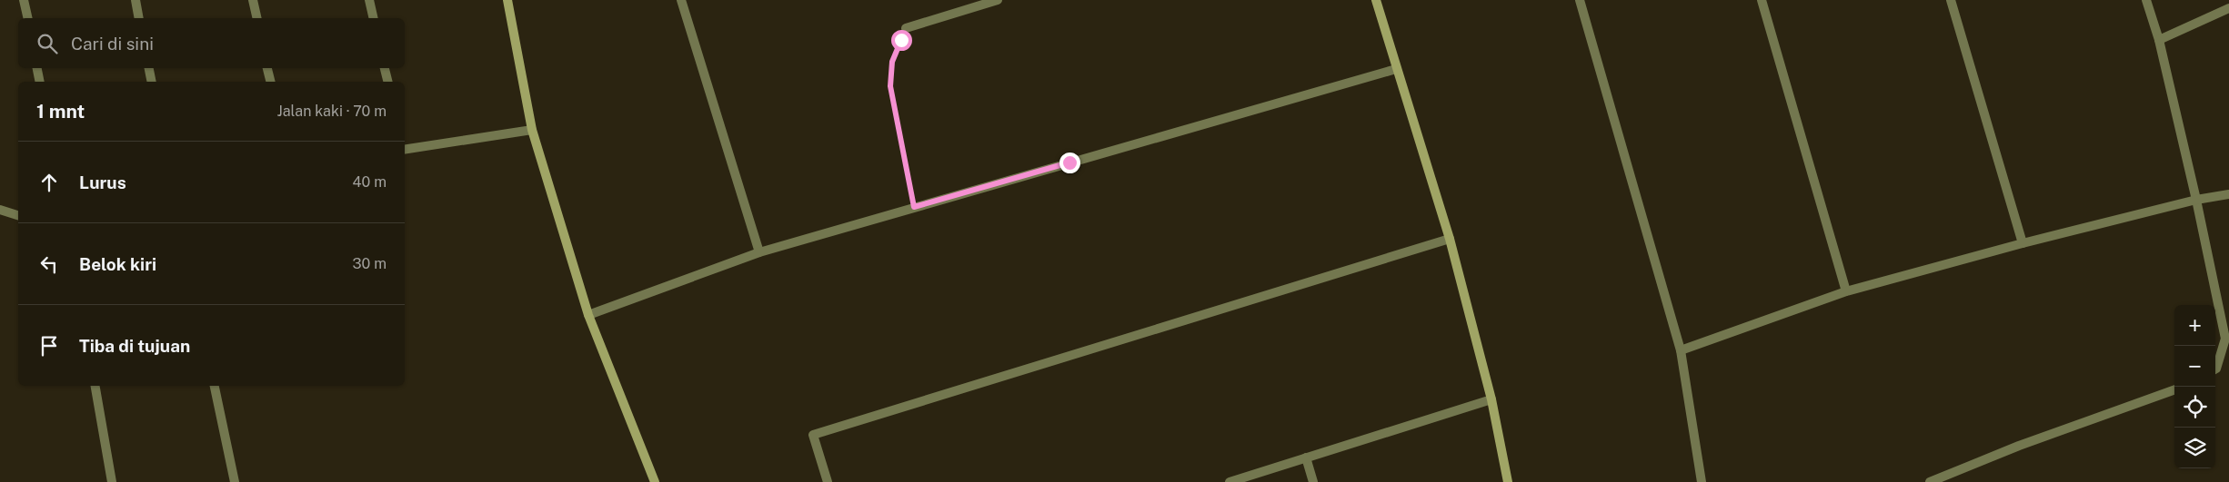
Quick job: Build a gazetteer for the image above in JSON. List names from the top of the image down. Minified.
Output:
{"page":{"search":"Cari di sini","heading":["1 mnt","Jalan kaki · 70 m"],"list":[["Lurus","40 m"],["Belok kiri","30 m"],"Tiba di tujuan"],"map_buttons":["+","−"]}}
